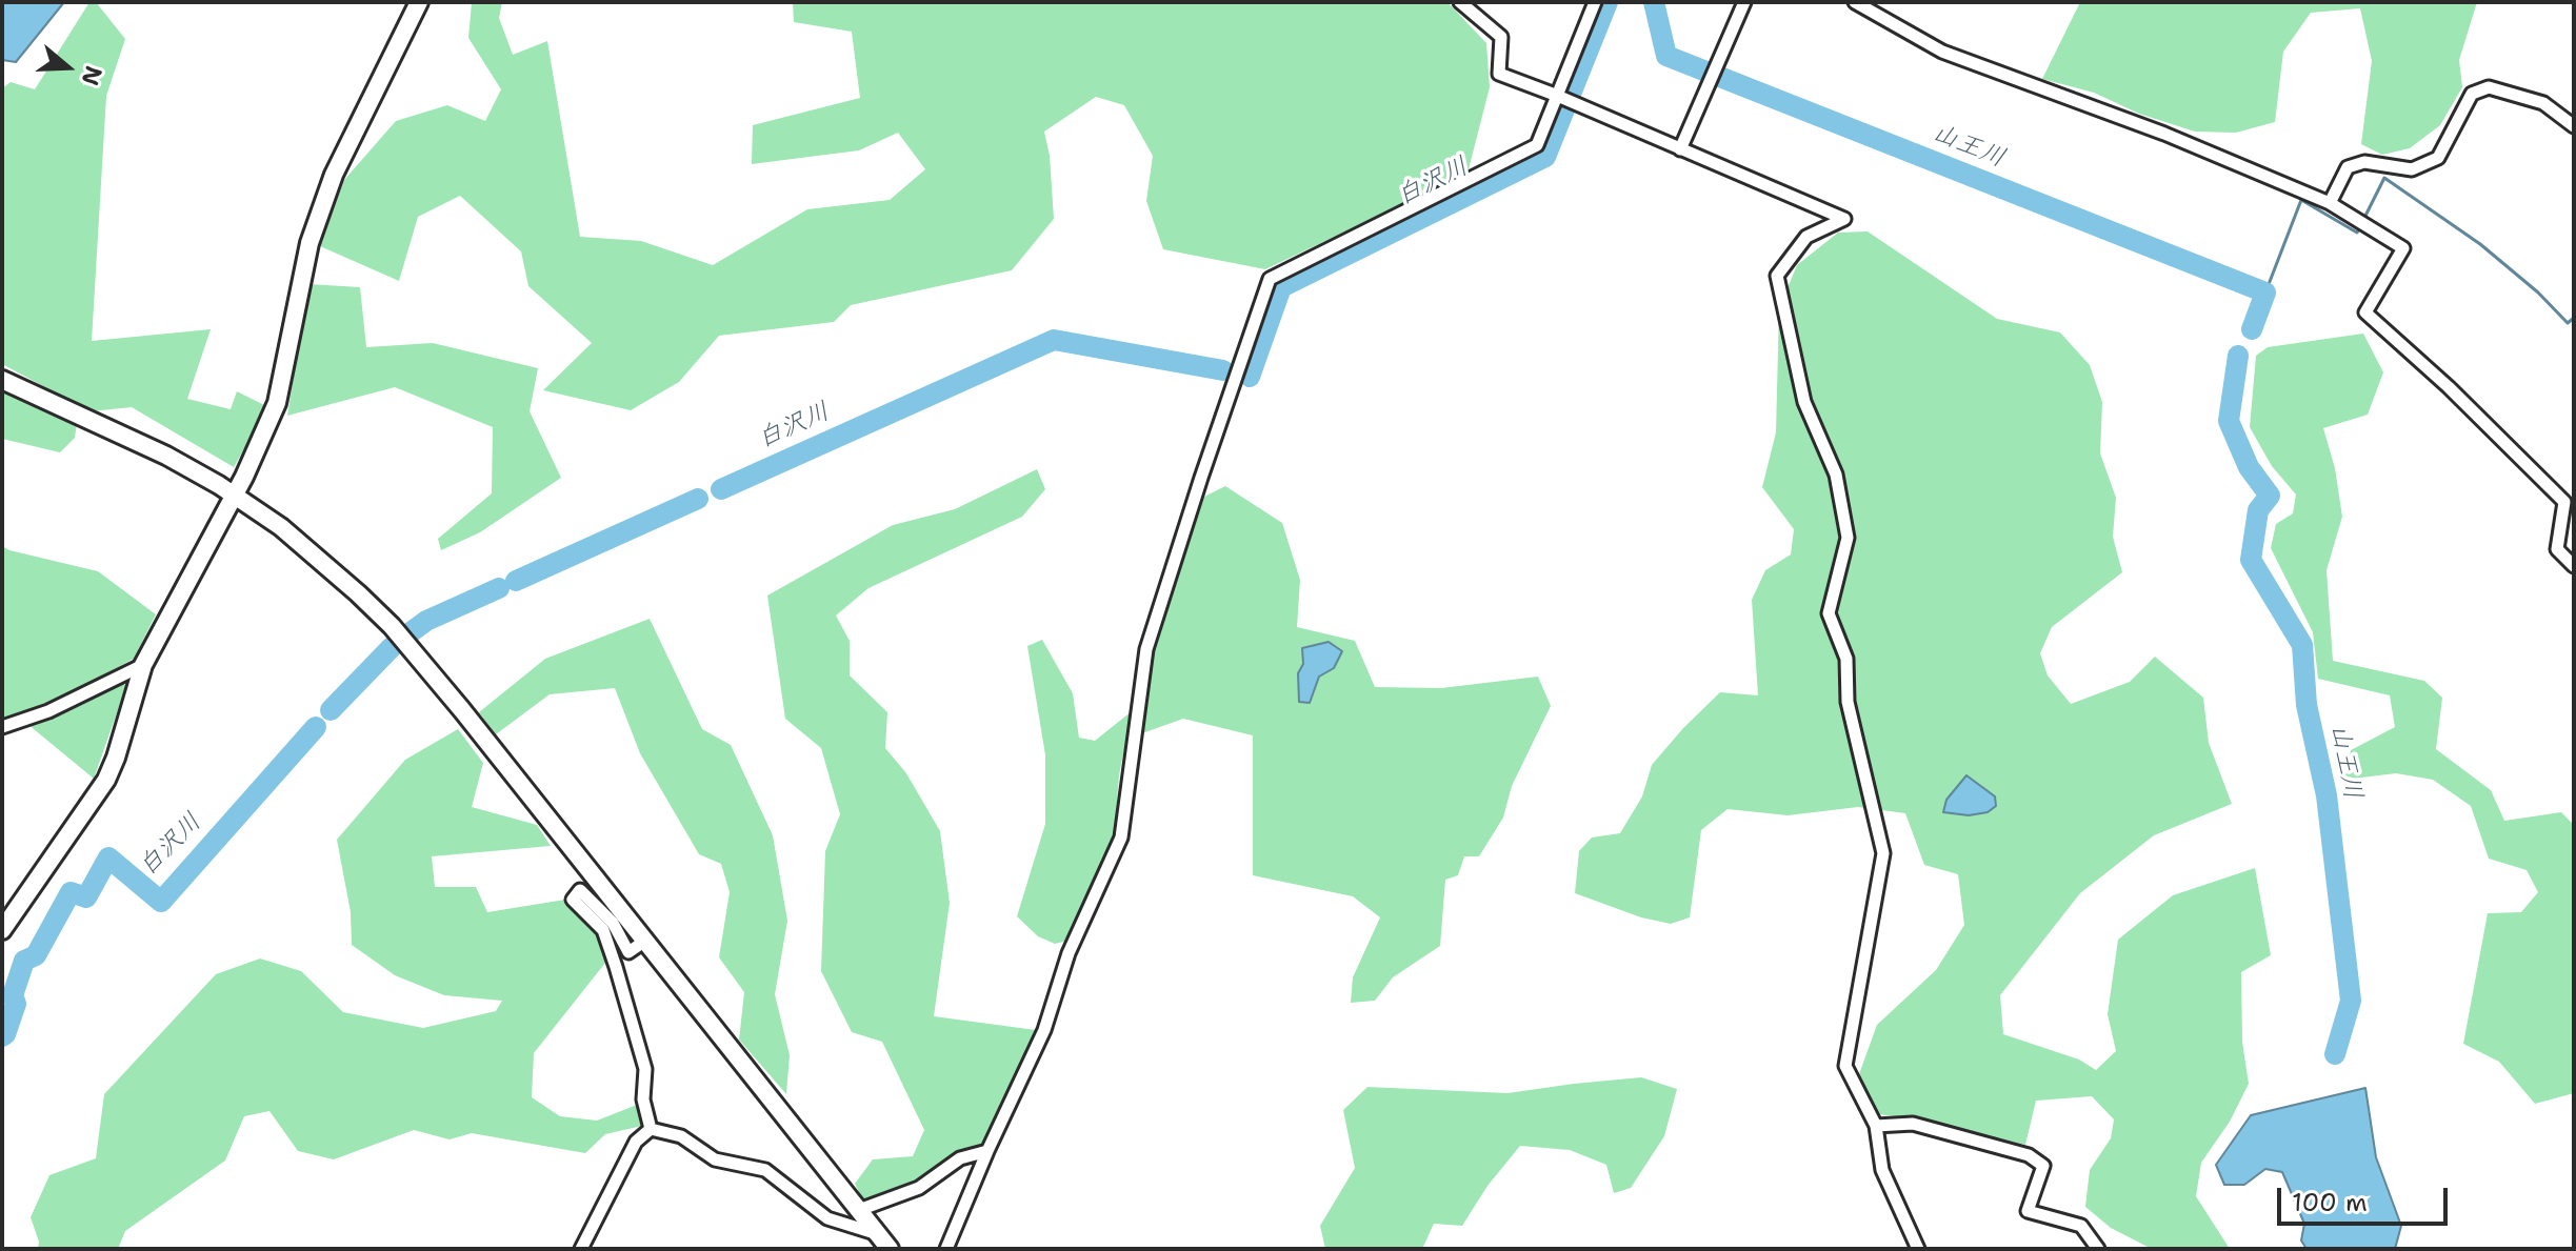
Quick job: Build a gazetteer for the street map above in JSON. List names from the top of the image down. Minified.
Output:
{"water":["山王川","白沢川"],"scale_bar":"100 m","north":"right"}
